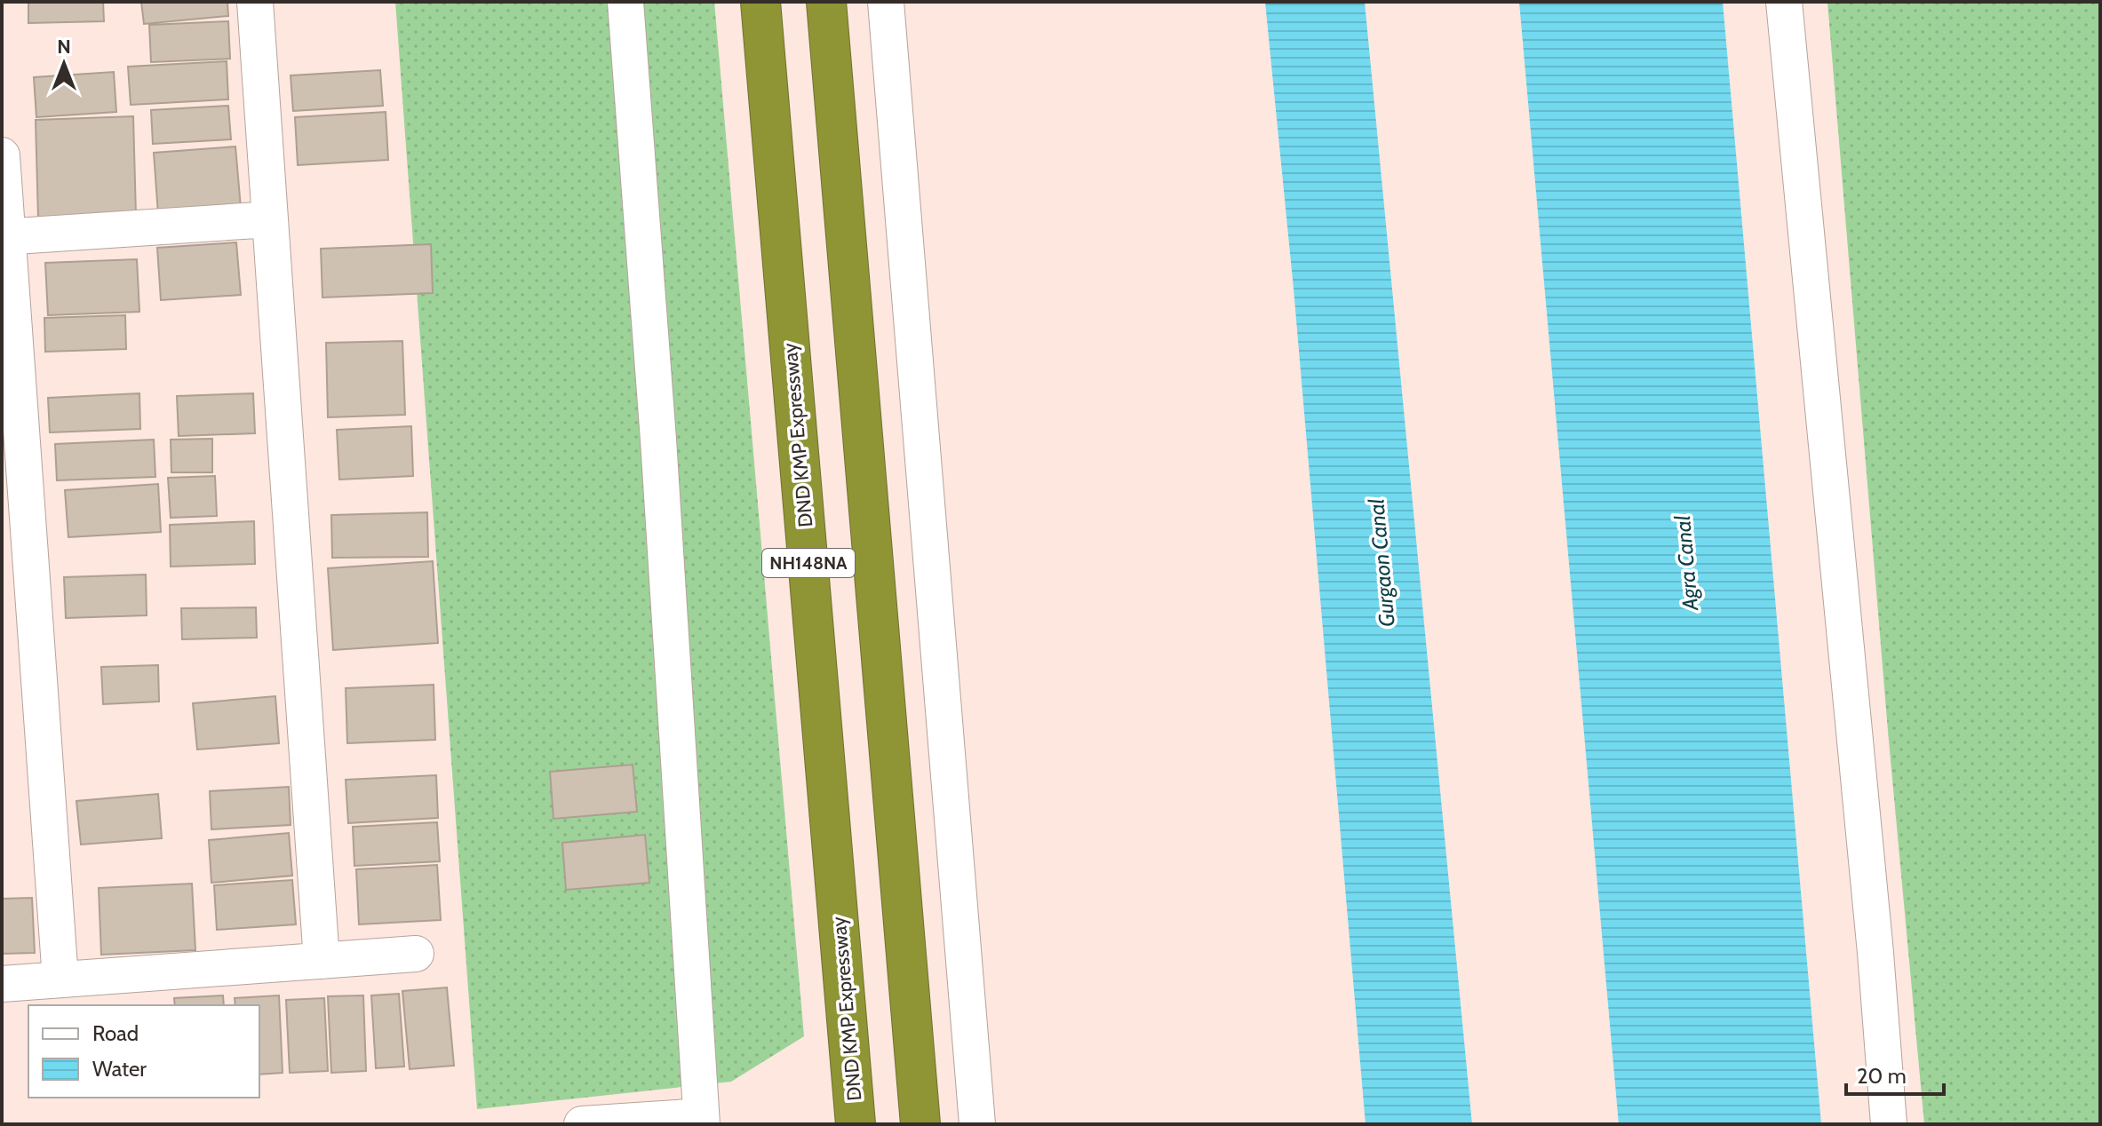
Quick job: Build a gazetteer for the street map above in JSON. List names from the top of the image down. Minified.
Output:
{"streets":{"highway":["DND KMP Expressway","NH148NA"]},"water":["Gurgaon Canal","Agra Canal"],"legend":["Road","Water"],"scale_bar":"20 m","north":"top"}
